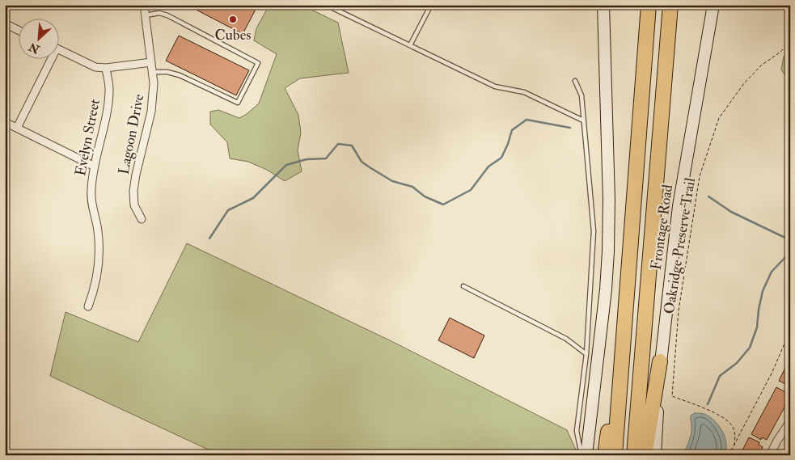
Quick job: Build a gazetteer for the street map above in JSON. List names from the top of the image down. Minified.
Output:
{"streets":{"main road":["Frontage Road"],"street":["Lagoon Drive","Evelyn Street"],"path":["Oakridge Preserve Trail"]},"places":["Cubes"],"north":"bottom left"}
